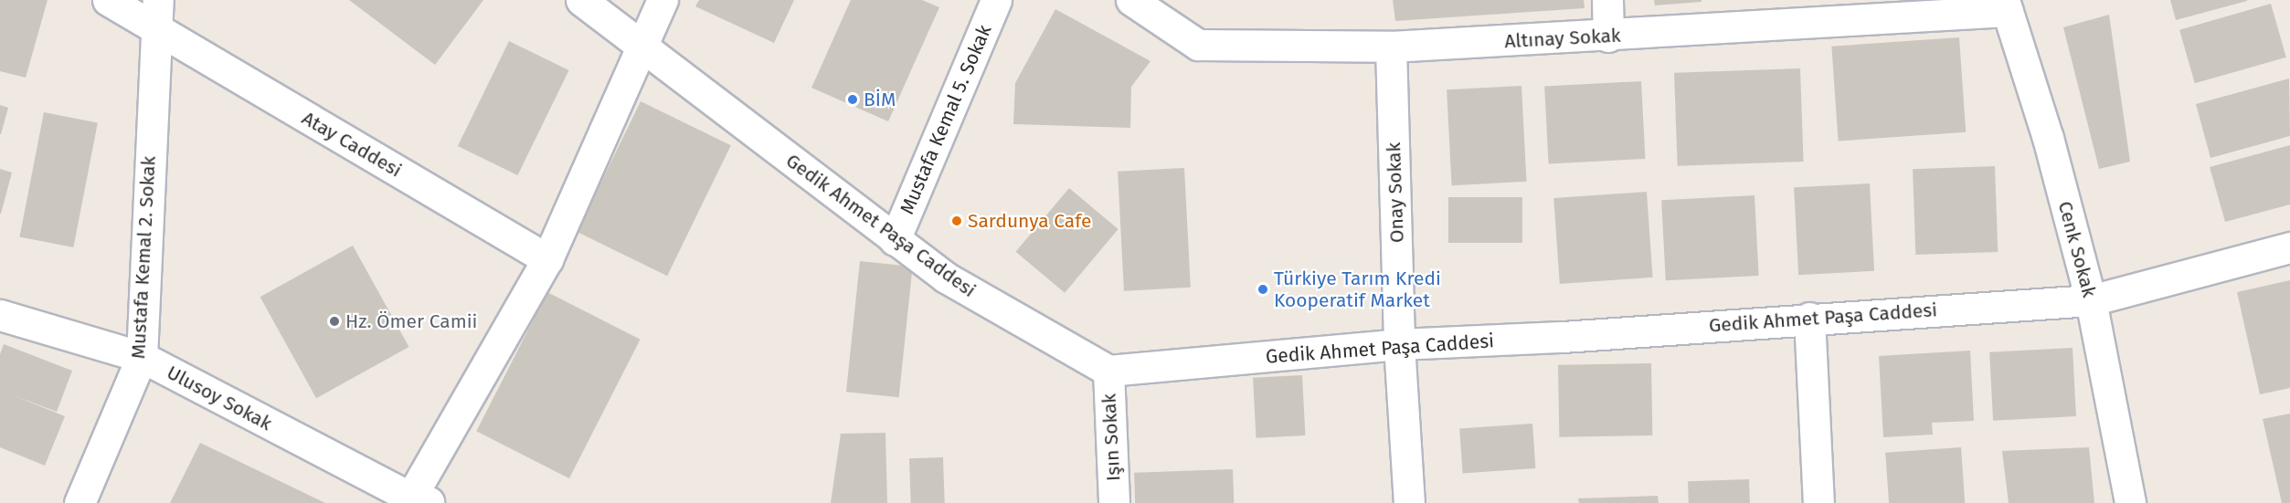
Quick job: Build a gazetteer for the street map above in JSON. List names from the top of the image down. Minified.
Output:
{"streets":{"street":["Altınay Sokak","Mustafa Kemal 5. Sokak","Atay Caddesi","Onay Sokak","Gedik Ahmet Paşa Caddesi","Cenk Sokak","Mustafa Kemal 2. Sokak","Ulusoy Sokak","Işın Sokak"]},"crossings":[["Altınay Sokak","Onay Sokak"],["Altınay Sokak","Cenk Sokak"],["Mustafa Kemal 5. Sokak","Gedik Ahmet Paşa Caddesi"],["Atay Caddesi","Mustafa Kemal 2. Sokak"],["Onay Sokak","Gedik Ahmet Paşa Caddesi"],["Gedik Ahmet Paşa Caddesi","Cenk Sokak"],["Gedik Ahmet Paşa Caddesi","Işın Sokak"],["Mustafa Kemal 2. Sokak","Ulusoy Sokak"]],"places":["BİM","Sardunya Cafe","Türkiye Tarım Kredi Kooperatif Market","Hz. Ömer Camii"]}
